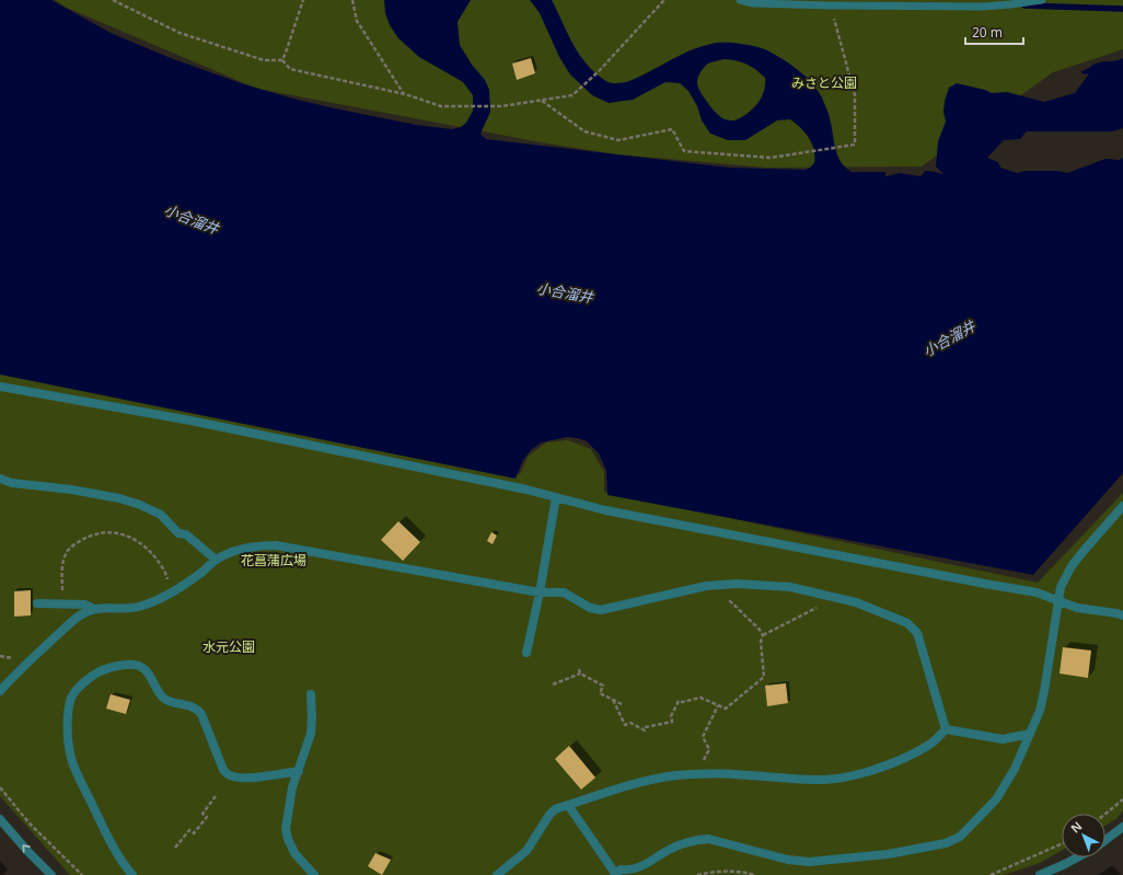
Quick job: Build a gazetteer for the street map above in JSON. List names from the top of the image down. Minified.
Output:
{"water":["小合溜井"],"parks":["みさと公園","花菖蒲広場","水元公園"],"scale_bar":"20 m","north":"top left"}
